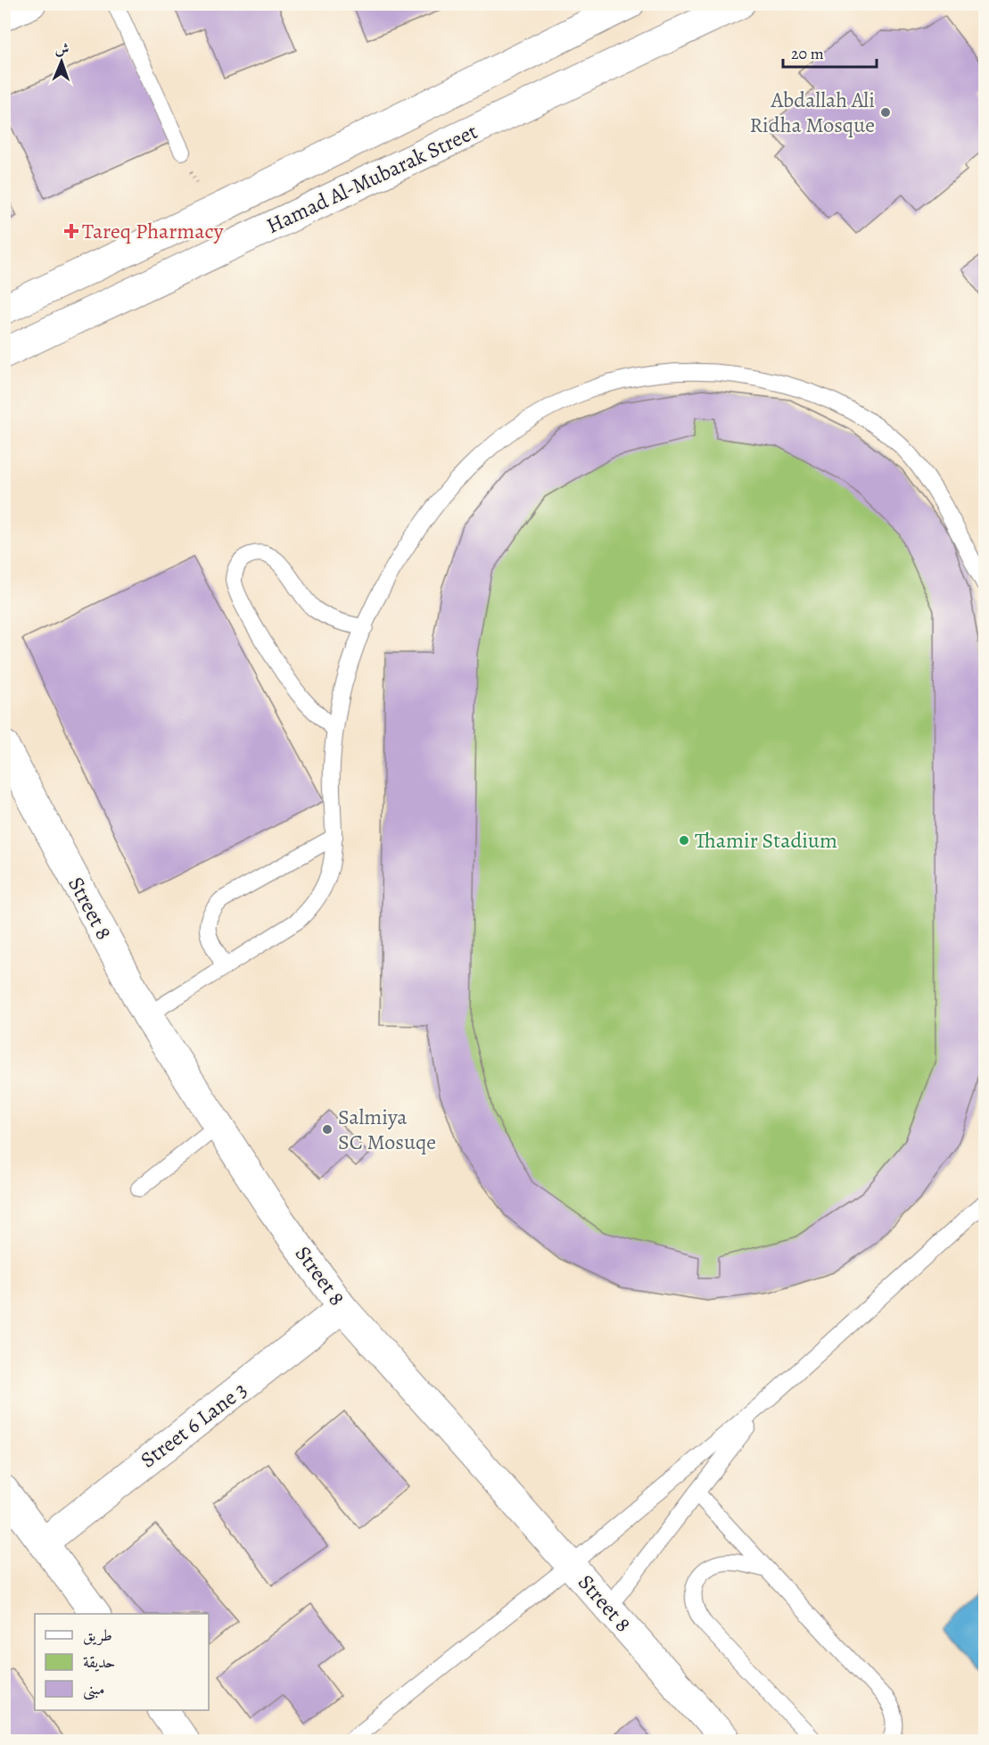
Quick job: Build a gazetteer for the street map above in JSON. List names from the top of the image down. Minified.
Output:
{"streets":{"street":["Hamad Al-Mubarak Street","Street 8","Street 6 Lane 3"]},"crossings":[["Street 8","Street 6 Lane 3"]],"places":{"other":["Abdallah Ali Ridha Mosque","Thamir Stadium","Salmiya SC Mosuqe"],"health":["Tareq Pharmacy"]},"legend":["طريق","حديقة","مبنى"],"scale_bar":"20 m","north":"top"}
